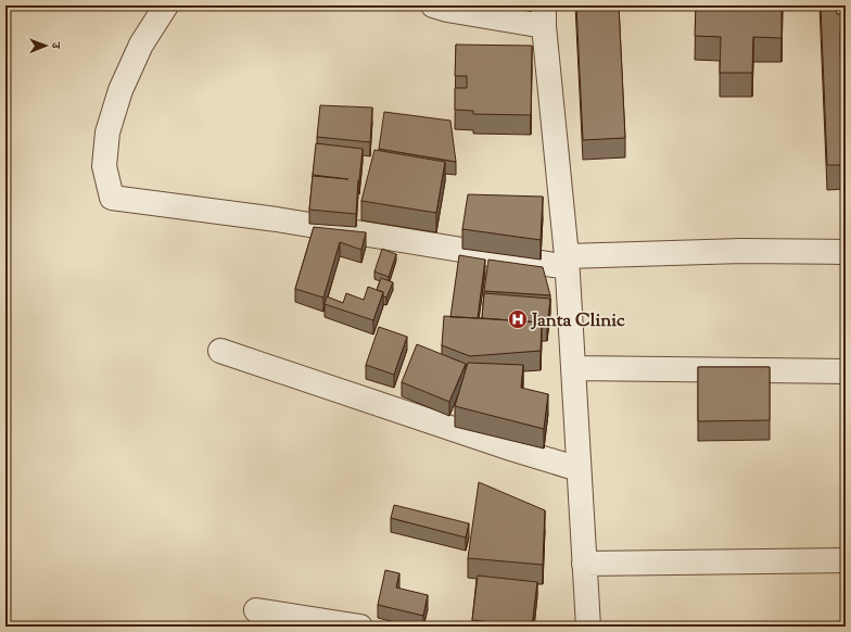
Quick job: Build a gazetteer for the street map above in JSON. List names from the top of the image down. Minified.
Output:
{"places":{"hospital":["Janta Clinic"]},"north":"right"}
